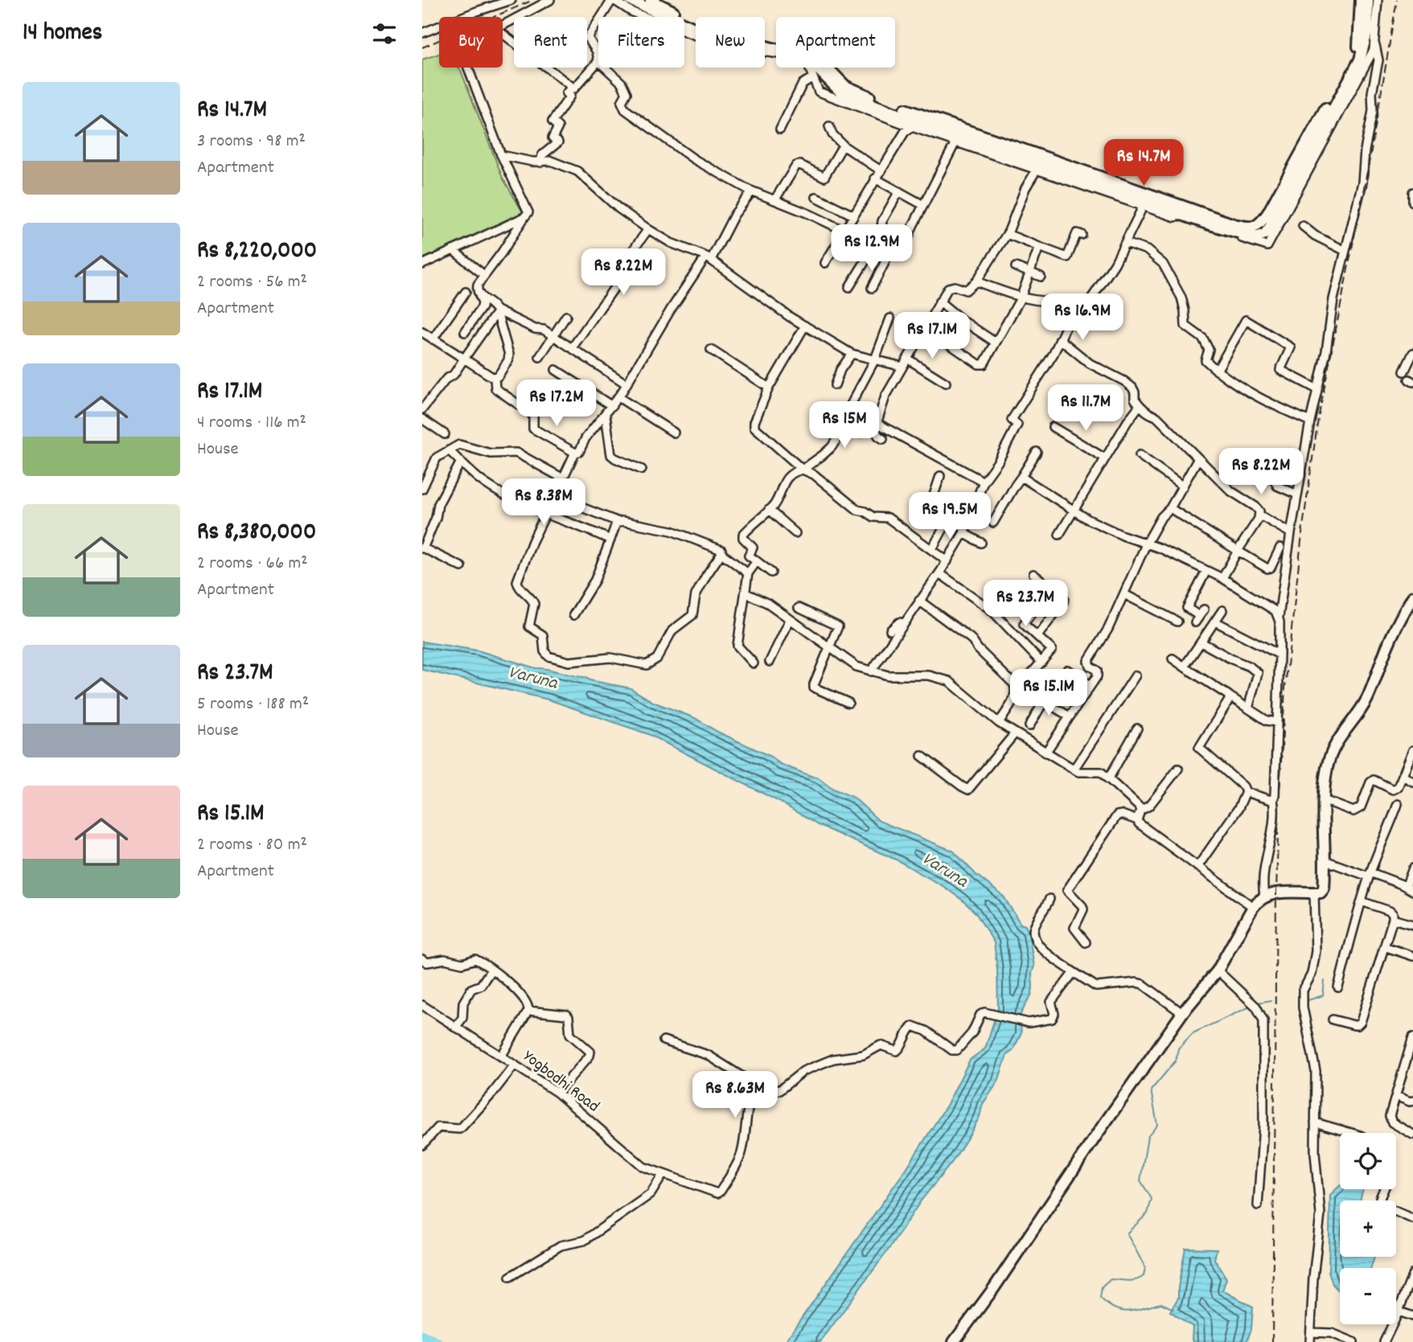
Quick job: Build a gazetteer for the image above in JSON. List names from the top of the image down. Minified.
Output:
{"streets":{"street":["Yogbodhi Road"]},"water":["Varuna"],"page":{"heading":"14 homes","chip":["Buy","Rent","Filters","New","Apartment"],"list":[{"name":"Rs 14.7M","note":"3 rooms · 98 m² · Apartment"},{"name":"Rs 8,220,000","note":"2 rooms · 56 m² · Apartment"},{"name":"Rs 17.1M","note":"4 rooms · 116 m² · House"},{"name":"Rs 8,380,000","note":"2 rooms · 66 m² · Apartment"},{"name":"Rs 23.7M","note":"5 rooms · 188 m² · House"},{"name":"Rs 15.1M","note":"2 rooms · 80 m² · Apartment"}],"price":["Rs 14.7M","Rs 12.9M","Rs 8.22M","Rs 16.9M","Rs 17.1M","Rs 17.2M","Rs 11.7M","Rs 15M","Rs 8.22M","Rs 8.38M","Rs 19.5M","Rs 23.7M","Rs 15.1M","Rs 8.63M"],"map_buttons":["+","−"]}}
